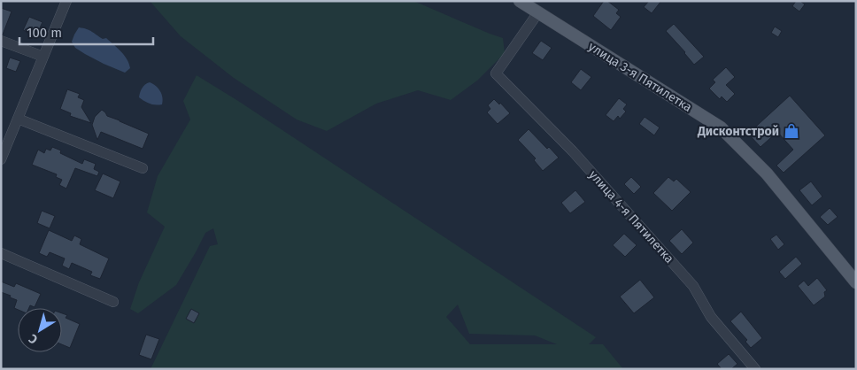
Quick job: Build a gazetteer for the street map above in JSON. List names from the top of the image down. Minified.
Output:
{"streets":{"main road":["улица 3-я Пятилетка"],"street":["улица 4-я Пятилетка"]},"crossings":[["улица 3-я Пятилетка","улица 4-я Пятилетка"]],"places":{"shop":["Дисконтстрой"]},"scale_bar":"100 m","north":"bottom left"}
